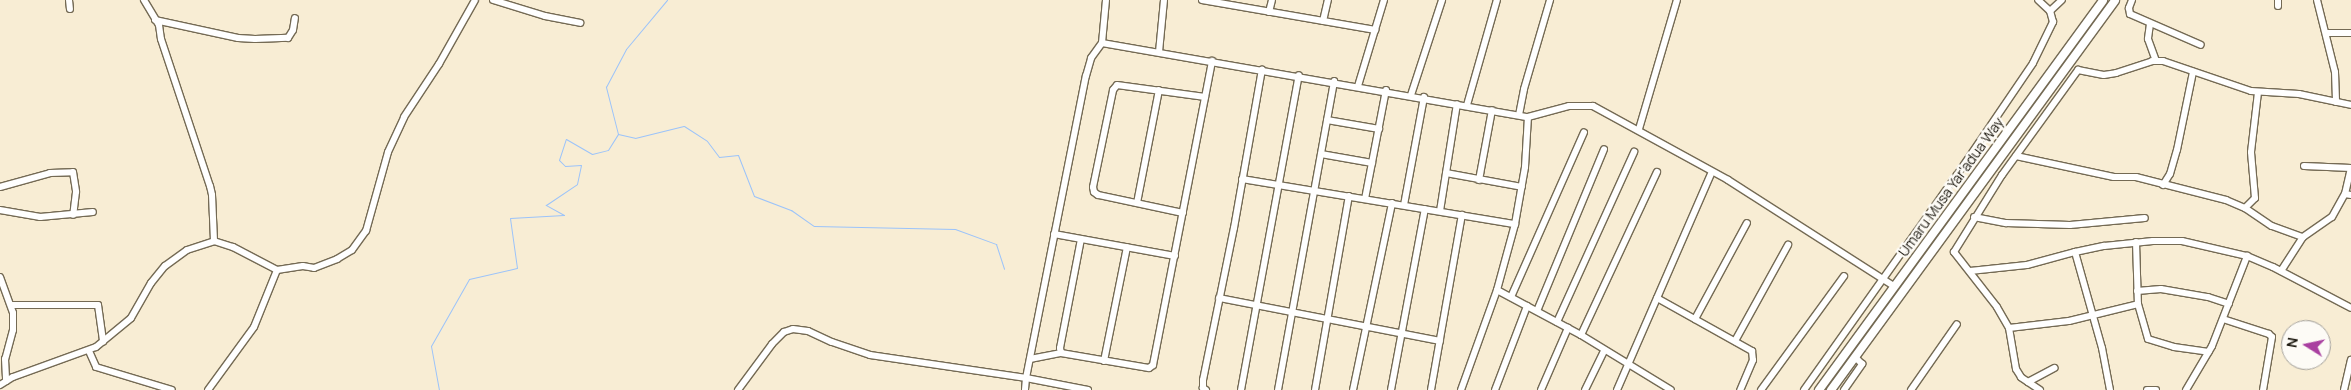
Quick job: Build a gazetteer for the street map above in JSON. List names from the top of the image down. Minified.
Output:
{"streets":{"main road":["Umaru Musa Yar'adua Way"]},"north":"left"}
